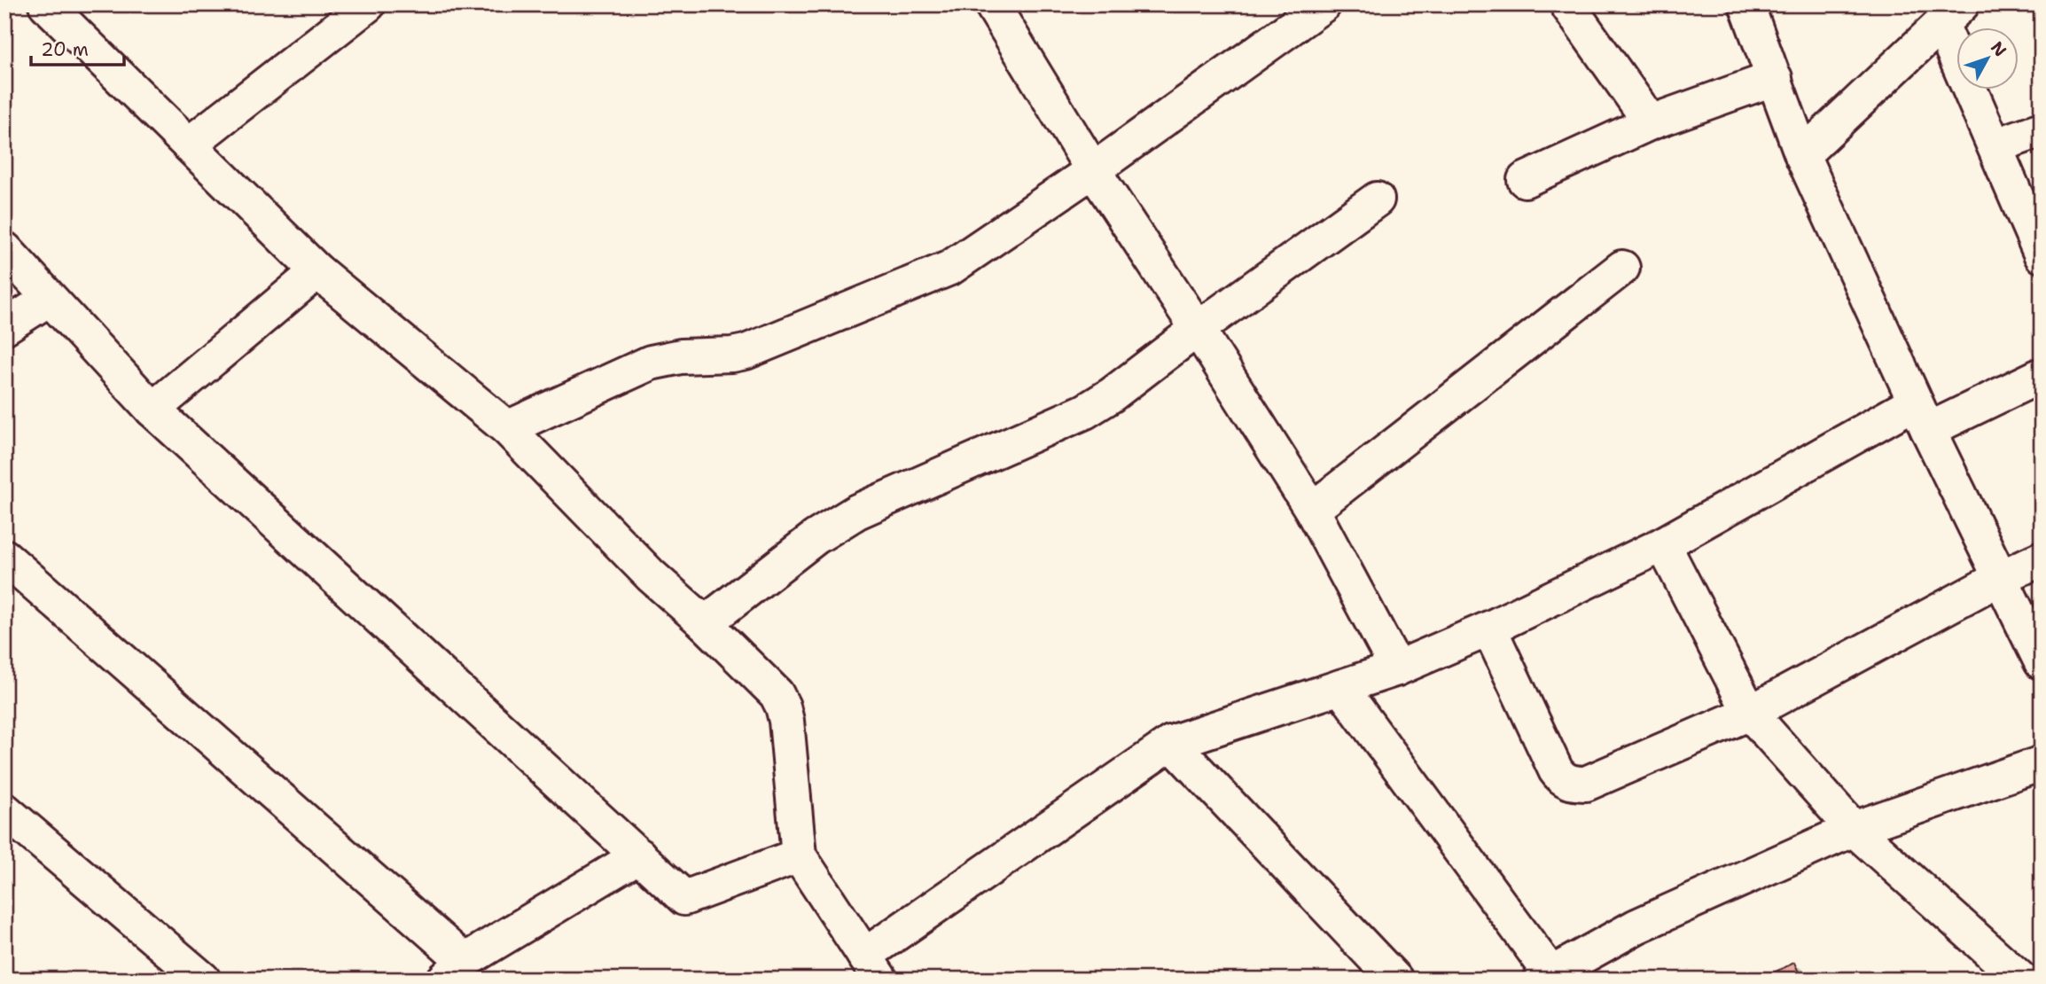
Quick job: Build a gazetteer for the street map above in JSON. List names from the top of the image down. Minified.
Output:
{"scale_bar":"20 m","north":"top right"}
